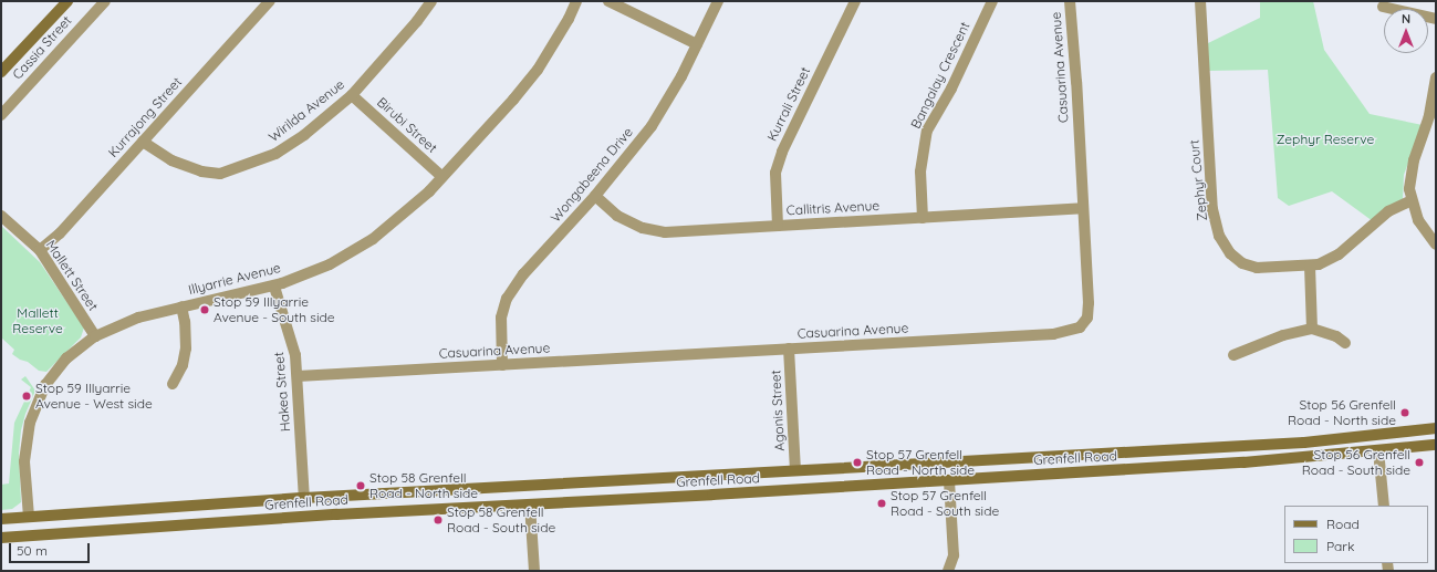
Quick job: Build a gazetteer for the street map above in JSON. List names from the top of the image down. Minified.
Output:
{"streets":{"main road":["Grenfell Road"],"street":["Cassia Street","Casuarina Avenue","Bangalay Crescent","Kurrali Street","Wirilda Avenue","Kurrajong Street","Birubi Street","Wongabeena Drive","Zephyr Court","Callitris Avenue","Mallett Street","Illyarrie Avenue","Hakea Street","Agonis Street"]},"crossings":[["Casuarina Avenue","Wongabeena Drive"],["Casuarina Avenue","Callitris Avenue"],["Casuarina Avenue","Hakea Street"],["Casuarina Avenue","Agonis Street"],["Bangalay Crescent","Callitris Avenue"],["Kurrali Street","Callitris Avenue"],["Wirilda Avenue","Kurrajong Street"],["Wirilda Avenue","Birubi Street"],["Kurrajong Street","Mallett Street"],["Birubi Street","Illyarrie Avenue"],["Wongabeena Drive","Callitris Avenue"],["Mallett Street","Illyarrie Avenue"],["Illyarrie Avenue","Hakea Street"],["Illyarrie Avenue","Grenfell Road"],["Hakea Street","Grenfell Road"],["Agonis Street","Grenfell Road"]],"parks":["Zephyr Reserve","Mallett Reserve"],"places":["Stop 59 Illyarrie Avenue - South side","Stop 59 Illyarrie Avenue - West side","Stop 56 Grenfell Road - North side","Stop 57 Grenfell Road - North side","Stop 56 Grenfell Road - South side","Stop 58 Grenfell Road - North side","Stop 57 Grenfell Road - South side","Stop 58 Grenfell Road - South side"],"legend":["Road","Park"],"scale_bar":"50 m","north":"top"}
